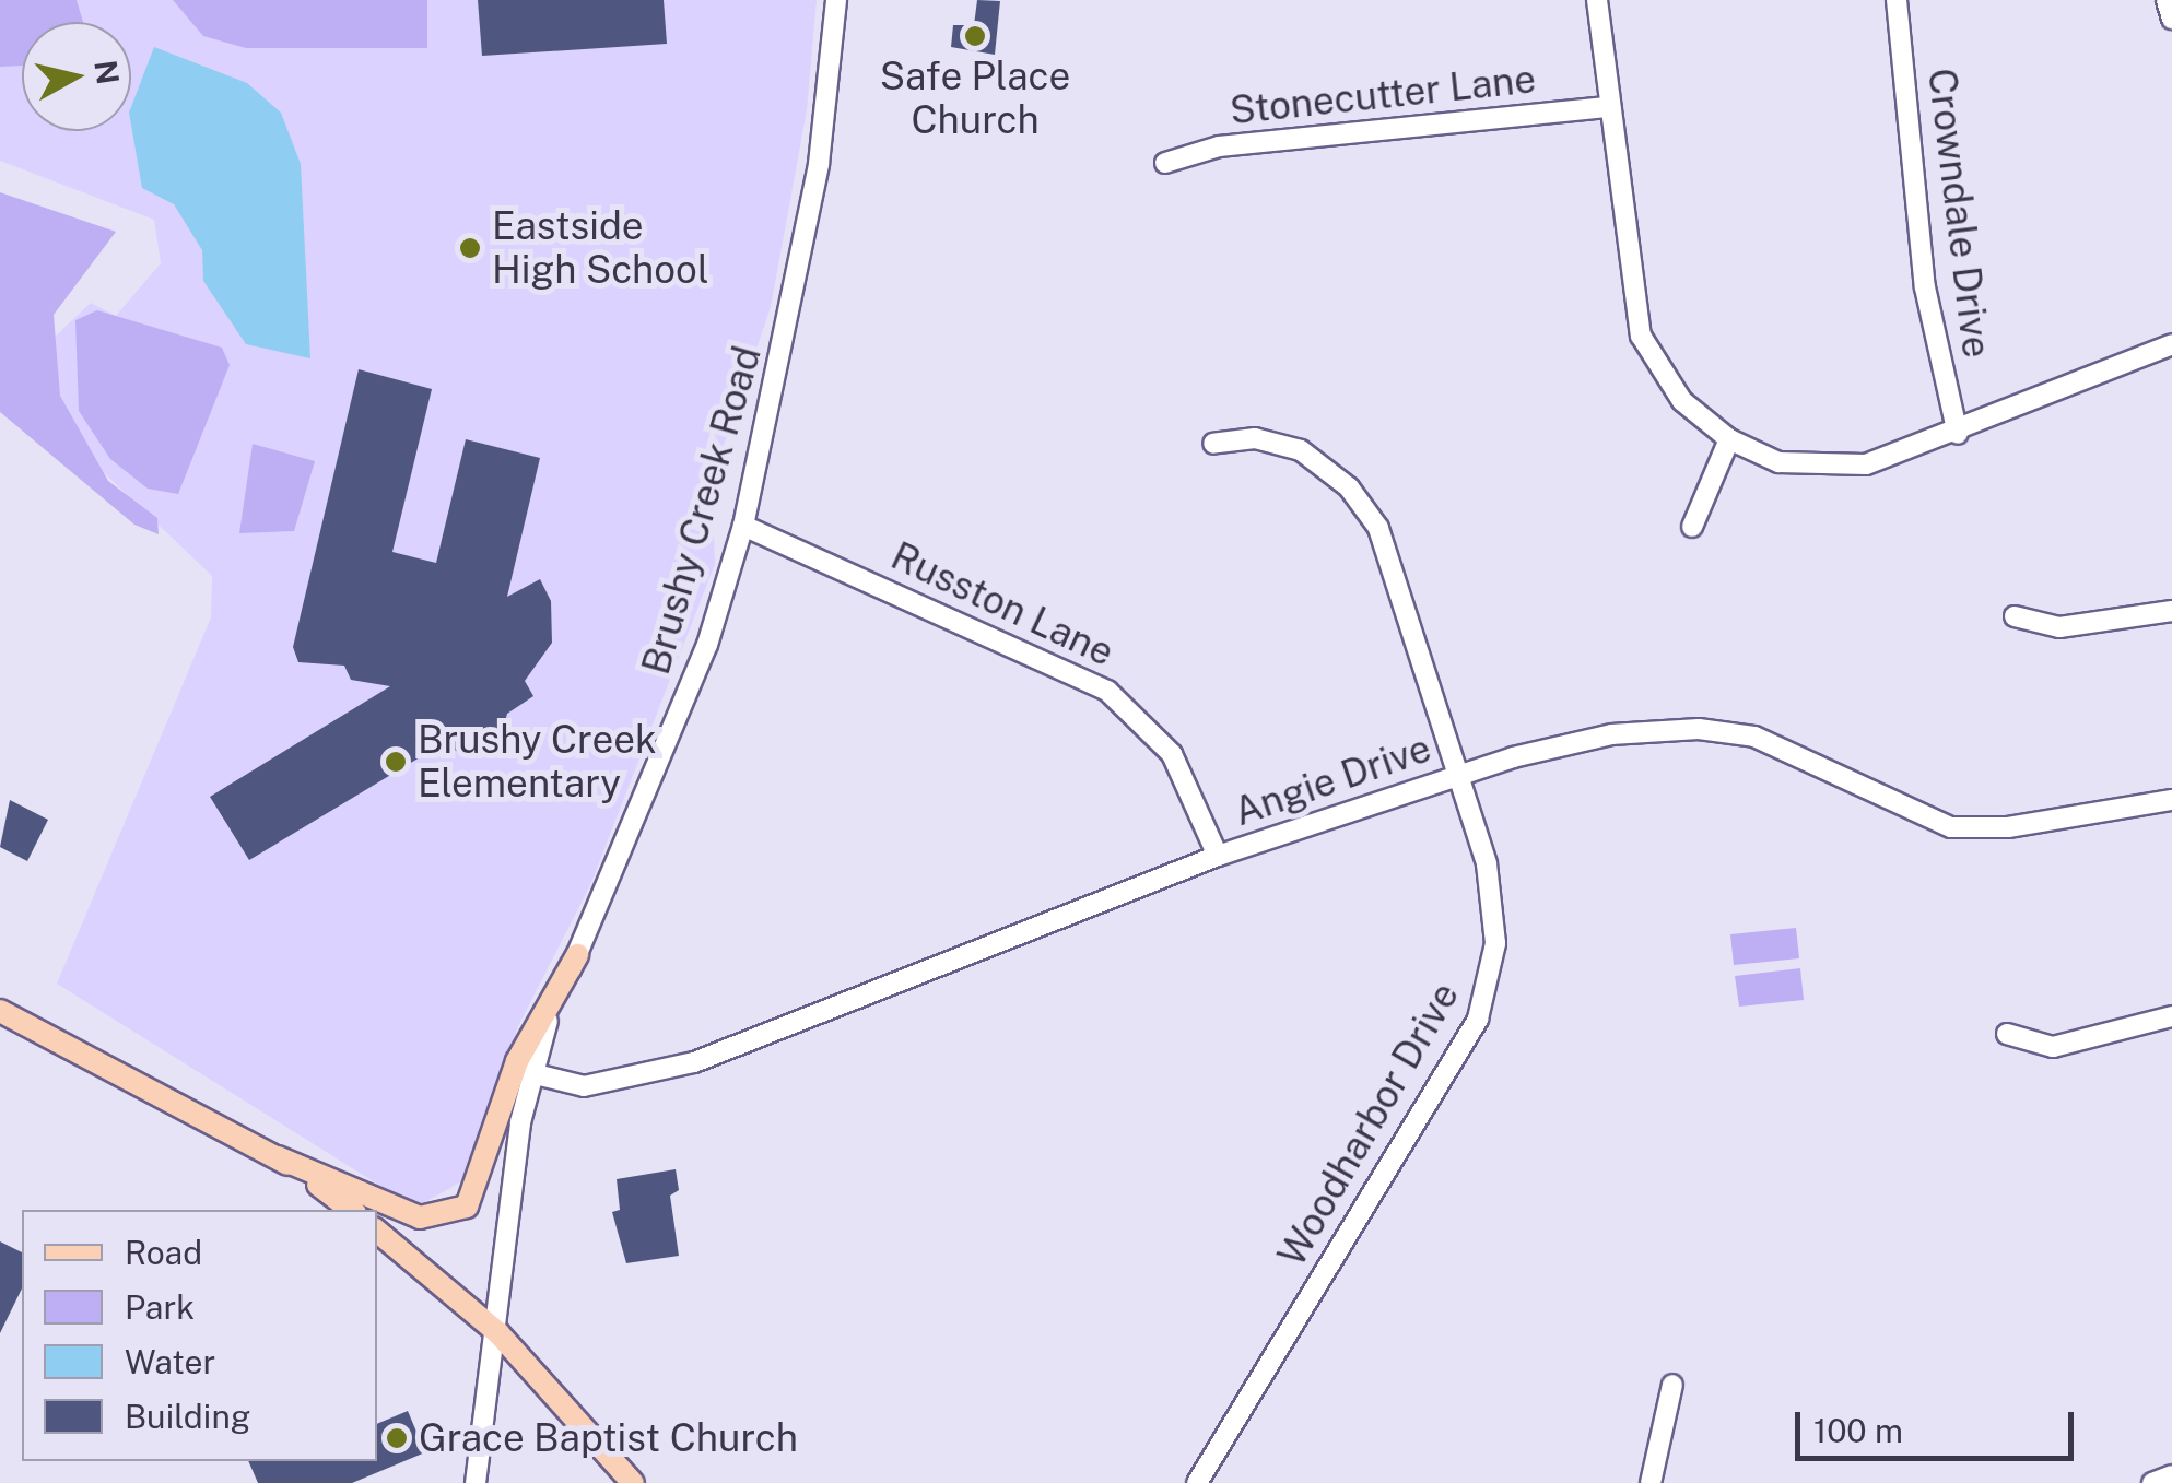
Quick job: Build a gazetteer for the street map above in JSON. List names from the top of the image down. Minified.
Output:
{"streets":{"street":["Stonecutter Lane","Crowndale Drive","Brushy Creek Road","Russton Lane","Angie Drive","Woodharbor Drive"]},"crossings":[["Brushy Creek Road","Russton Lane"],["Brushy Creek Road","Angie Drive"],["Russton Lane","Angie Drive"],["Angie Drive","Woodharbor Drive"]],"places":["Safe Place Church","Eastside High School","Brushy Creek Elementary","Grace Baptist Church"],"legend":["Road","Park","Water","Building"],"scale_bar":"100 m","north":"right"}
